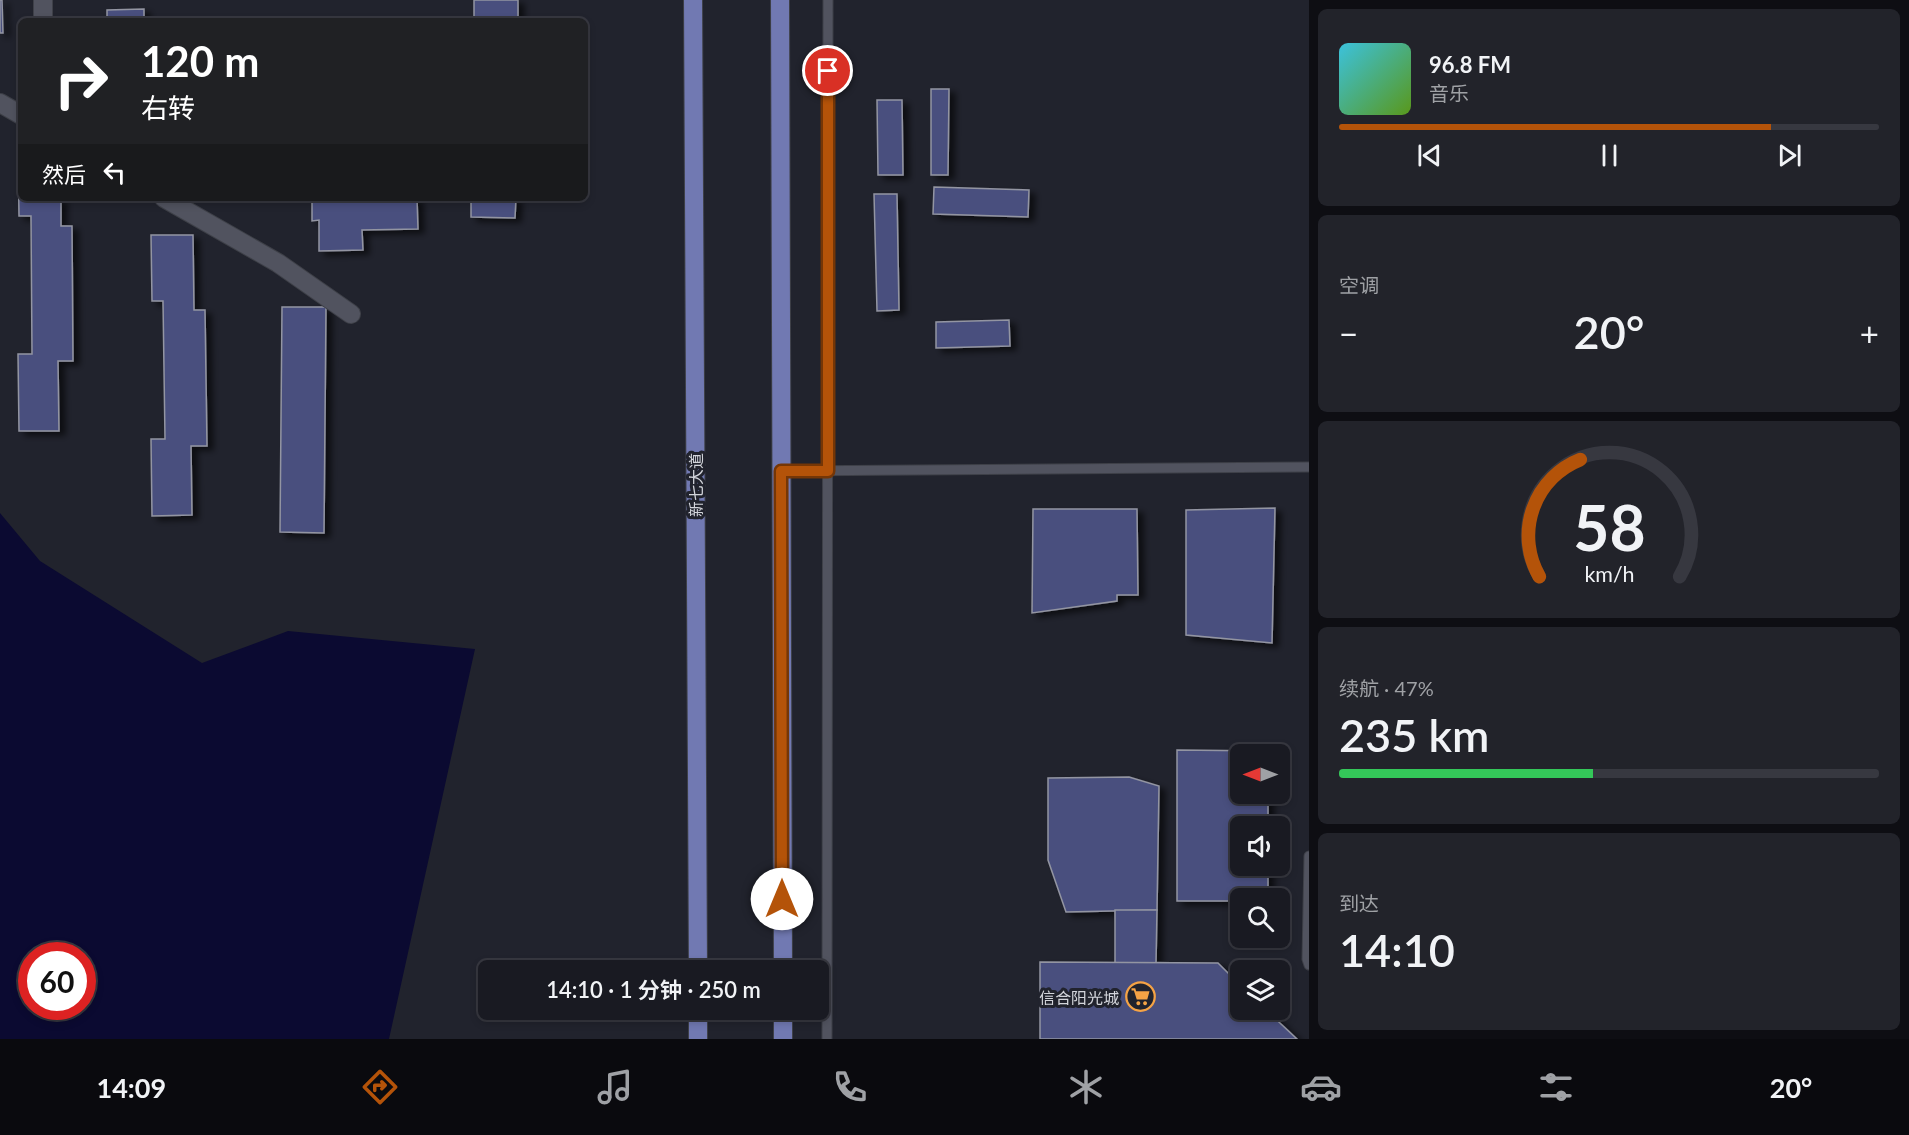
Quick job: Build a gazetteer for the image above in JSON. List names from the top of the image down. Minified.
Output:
{"streets":{"main road":["新七大道"]},"places":{"supermarket":["信合阳光城"]},"north":"left","page":{"turn":["120 m","右转"],"song":["96.8 FM","音乐"],"then":"然后","tile":["空调",["续航 · 47%","235 km"],["到达","14:10"]],"heat":["−","20°","+"],"limit":"60","trip":"14:10 · 1 分钟 · 250 m","tabs":["14:09","20°"],"gauge":["58","km/h"]}}
